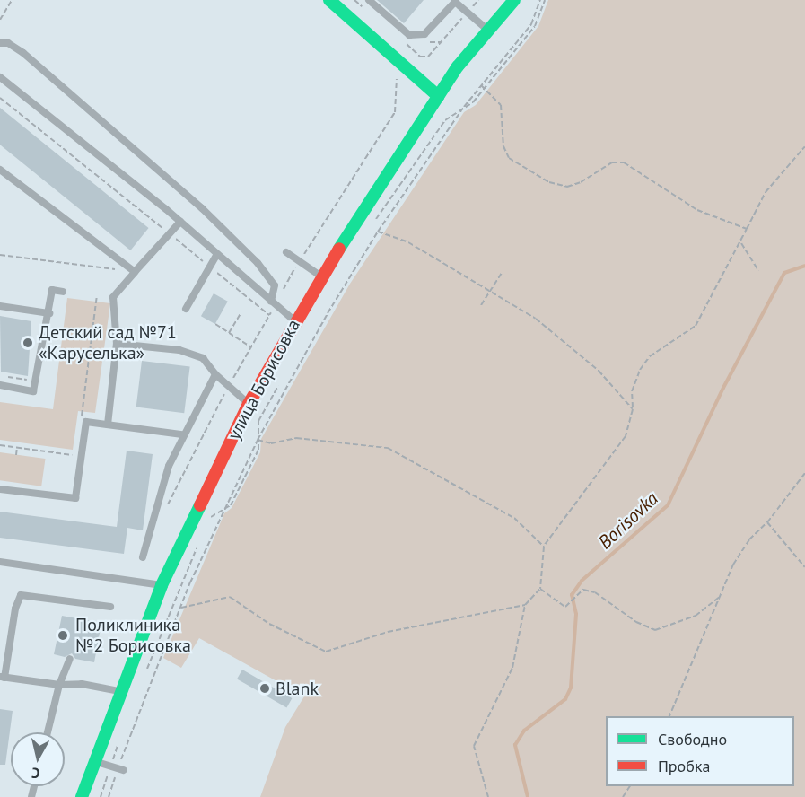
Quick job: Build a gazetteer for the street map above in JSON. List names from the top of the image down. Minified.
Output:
{"streets":{"street":["улица Борисовка"]},"water":["Borisovka"],"places":["Детский сад №71 «Каруселька»","Поликлиника №2 Борисовка","Blank"],"legend":["Свободно","Пробка"],"north":"bottom"}
